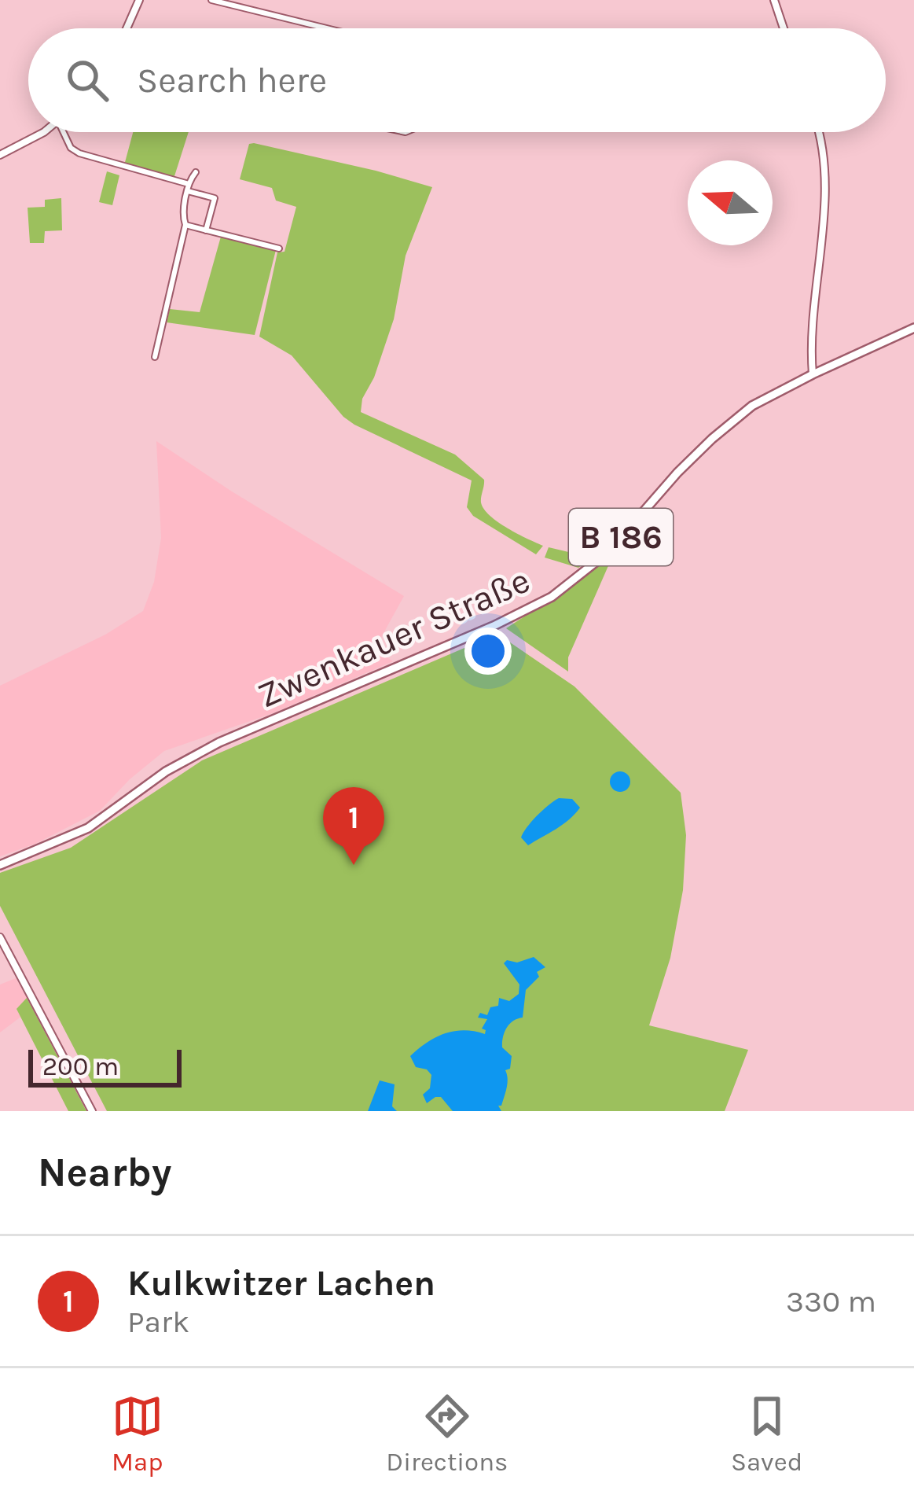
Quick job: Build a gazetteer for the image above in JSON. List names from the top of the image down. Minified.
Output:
{"streets":{"main road":["B 186","Zwenkauer Straße"]},"crossings":[["B 186","Zwenkauer Straße"]],"scale_bar":"200 m","north":"left","page":{"search":"Search here","pins":"1","scale":"200 m","heading":"Nearby","list":[{"mark":"1","name":"Kulkwitzer Lachen","note":"Park","value":"330 m"}],"nav":["Map","Directions","Saved"]}}
